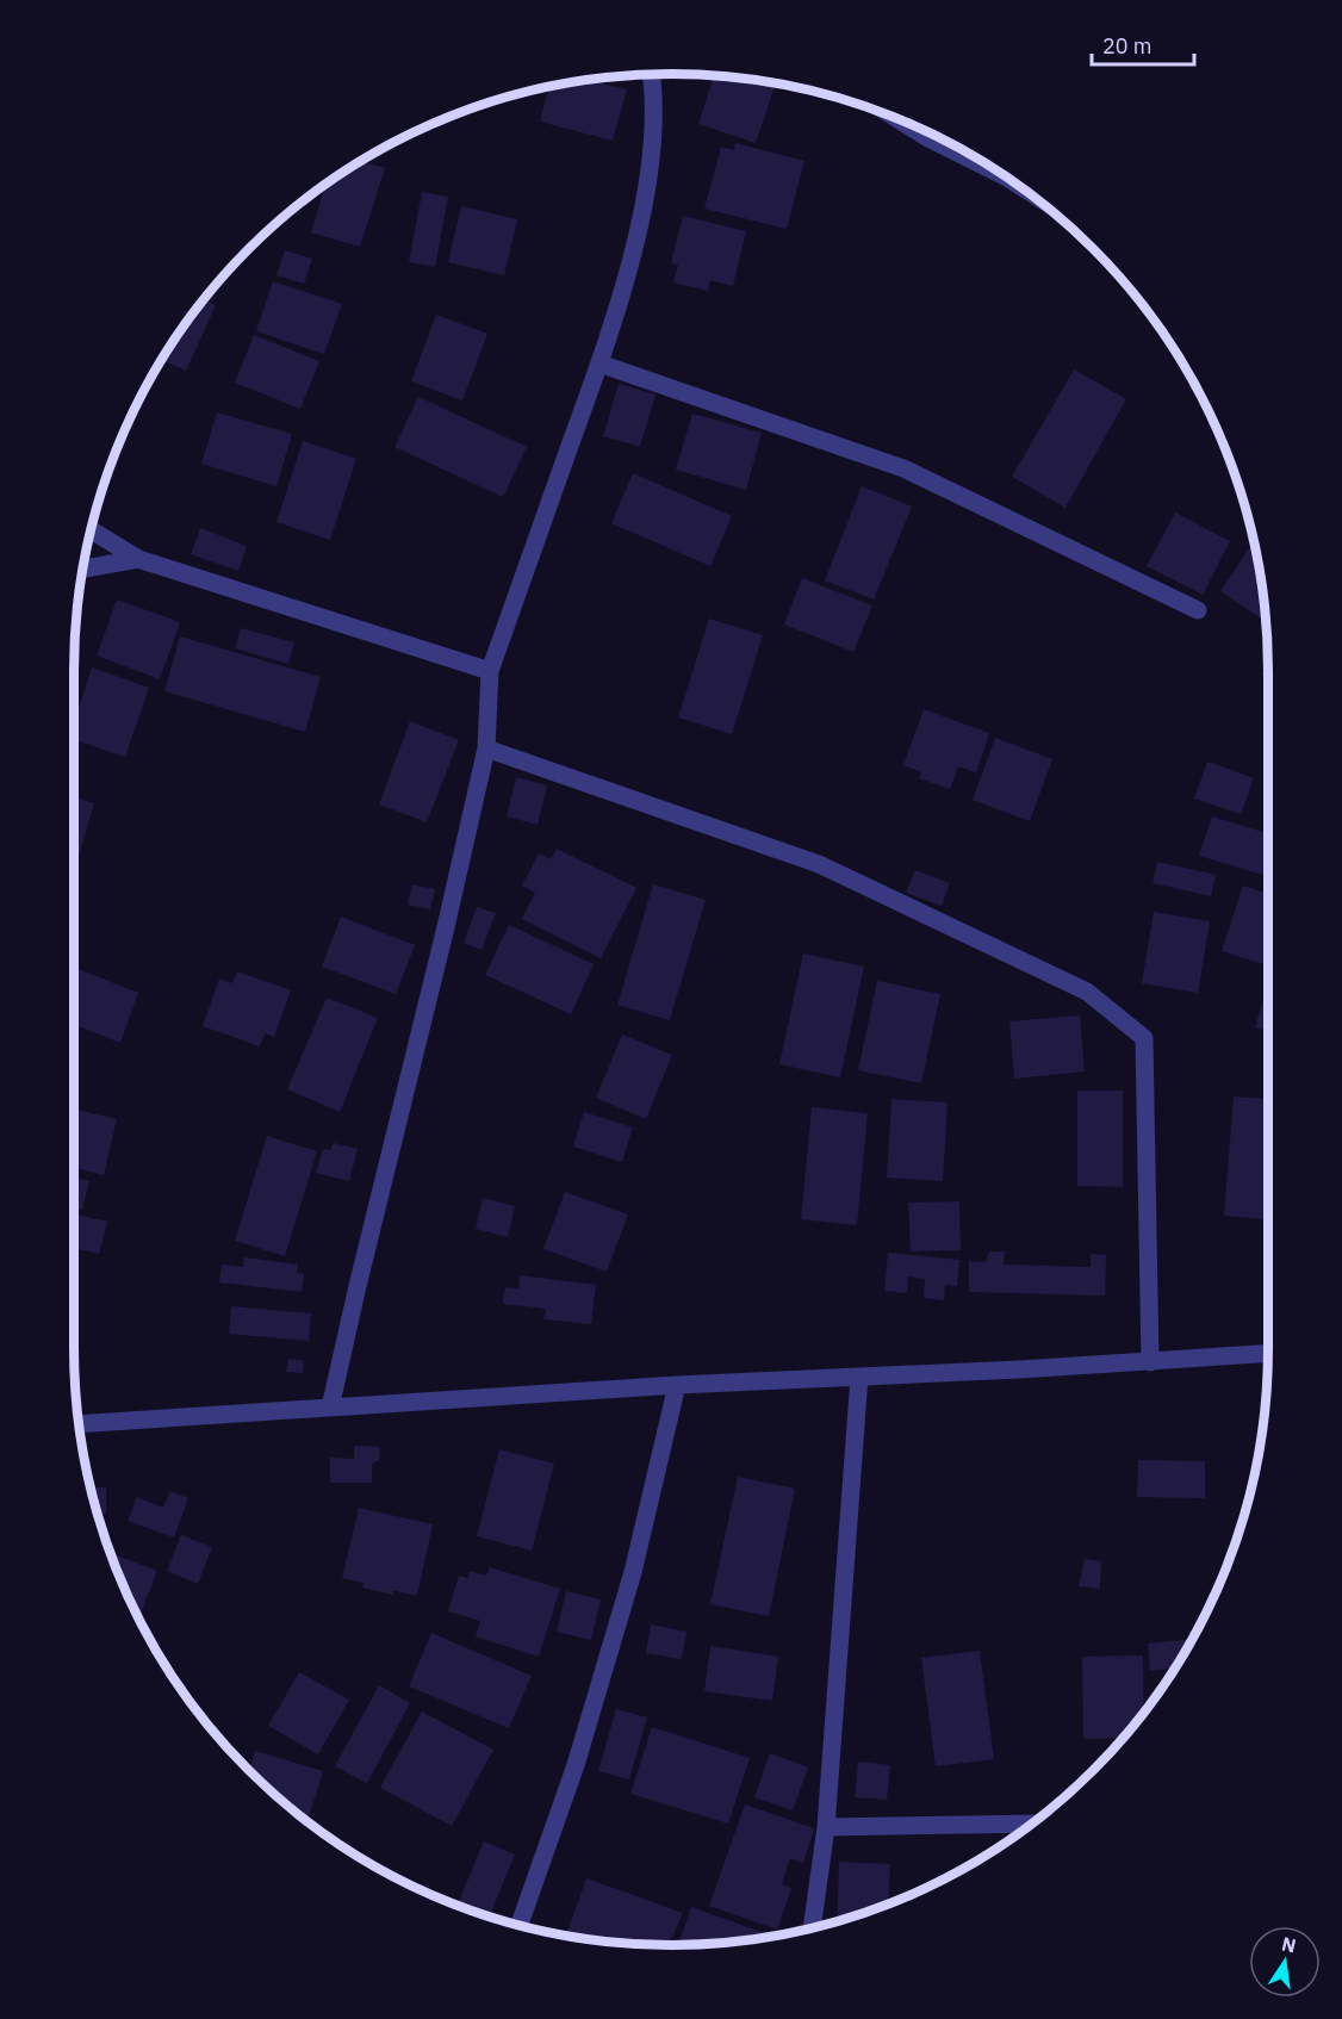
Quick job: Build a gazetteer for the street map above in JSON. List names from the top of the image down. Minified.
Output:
{"scale_bar":"20 m","north":"top"}
